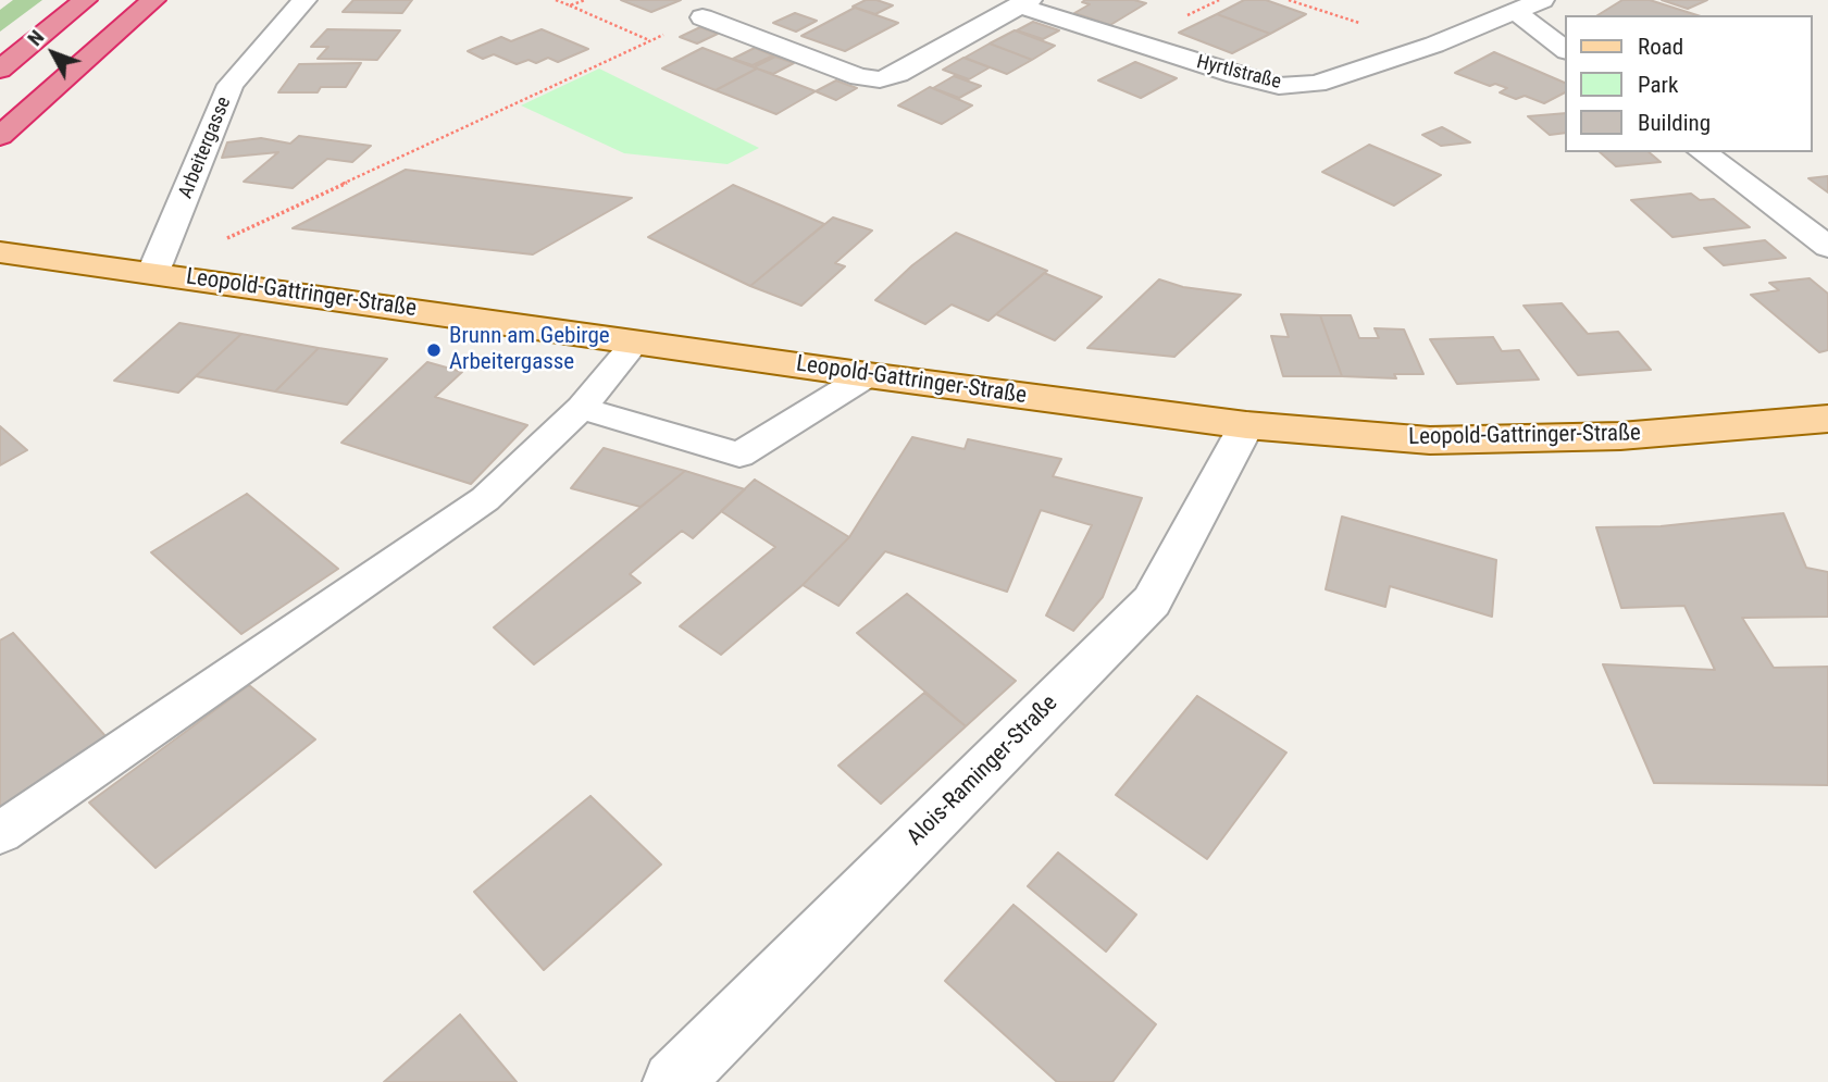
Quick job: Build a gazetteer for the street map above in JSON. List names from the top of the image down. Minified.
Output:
{"streets":{"main road":["Leopold-Gattringer-Straße"],"street":["Hyrtlstraße","Arbeitergasse","Alois-Raminger-Straße"]},"crossings":[["Arbeitergasse","Leopold-Gattringer-Straße"],["Leopold-Gattringer-Straße","Alois-Raminger-Straße"]],"places":["Brunn am Gebirge Arbeitergasse"],"legend":["Road","Park","Building"],"north":"top left"}
